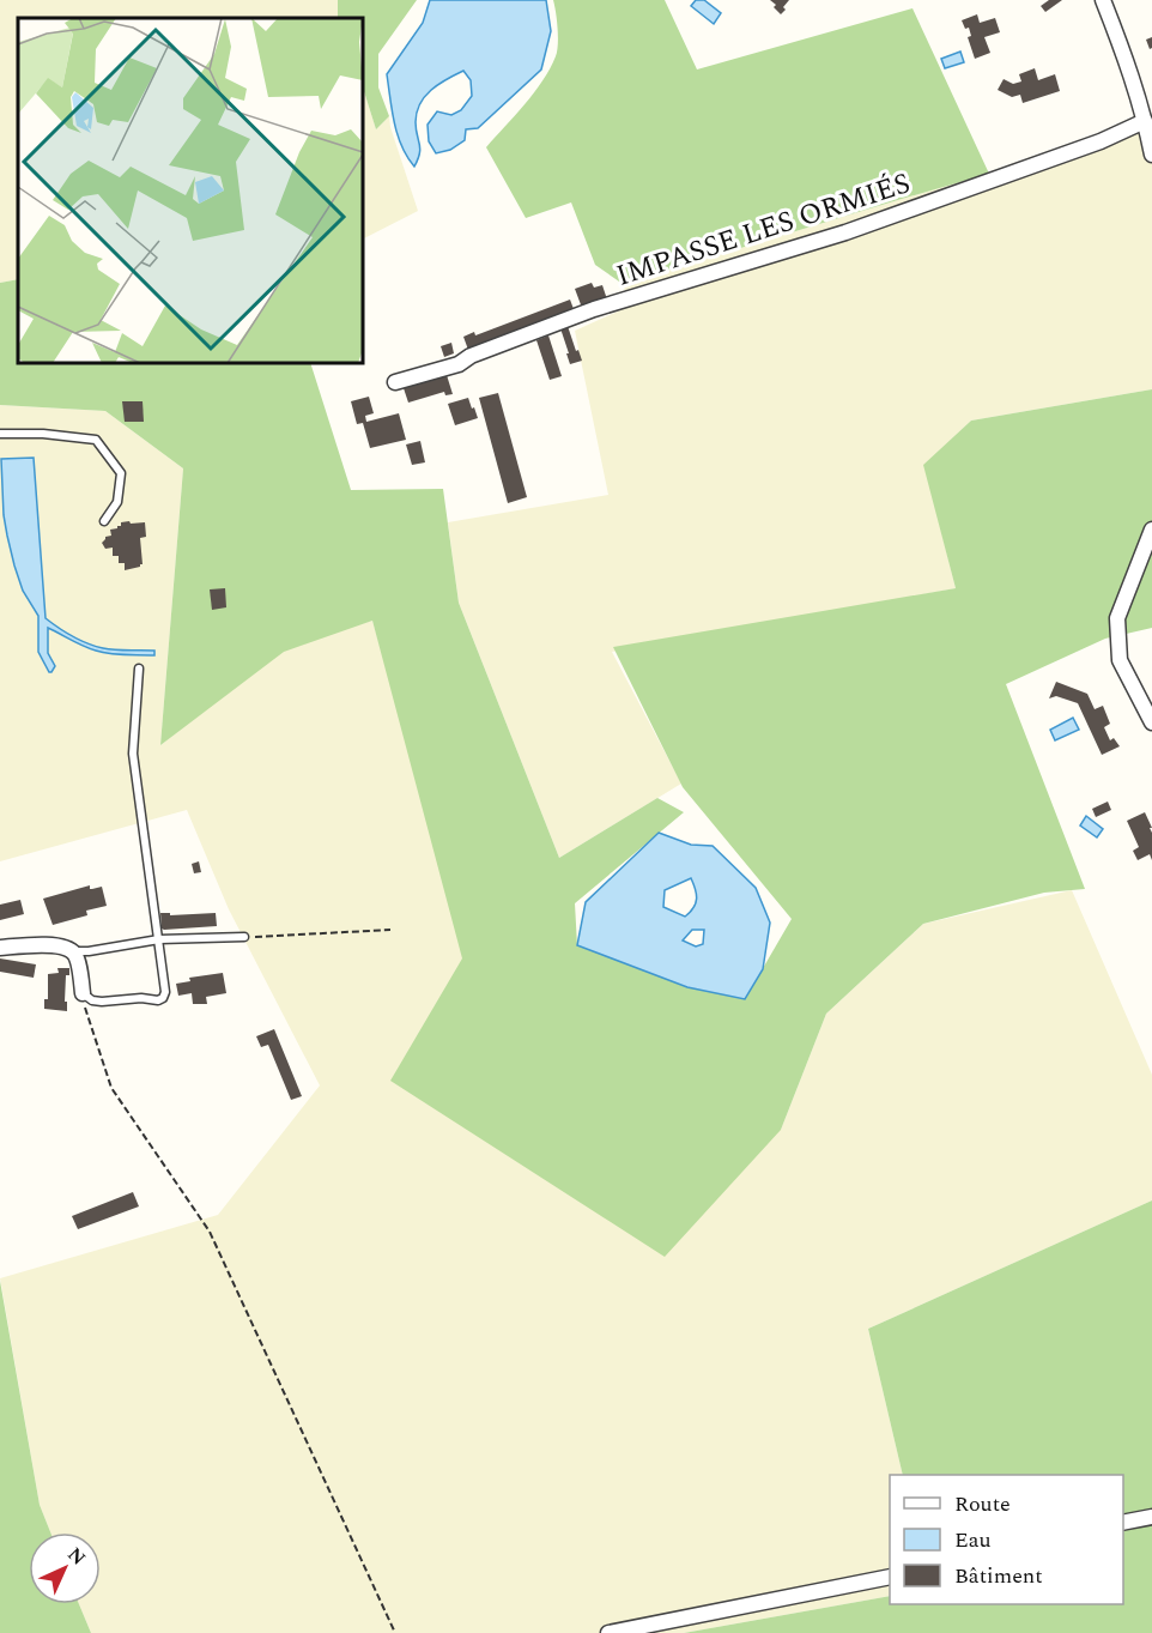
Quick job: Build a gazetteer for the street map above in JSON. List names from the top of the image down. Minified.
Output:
{"streets":{"street":["IMPASSE LES ORMIÉS"]},"legend":["Route","Eau","Bâtiment"],"north":"top right"}
